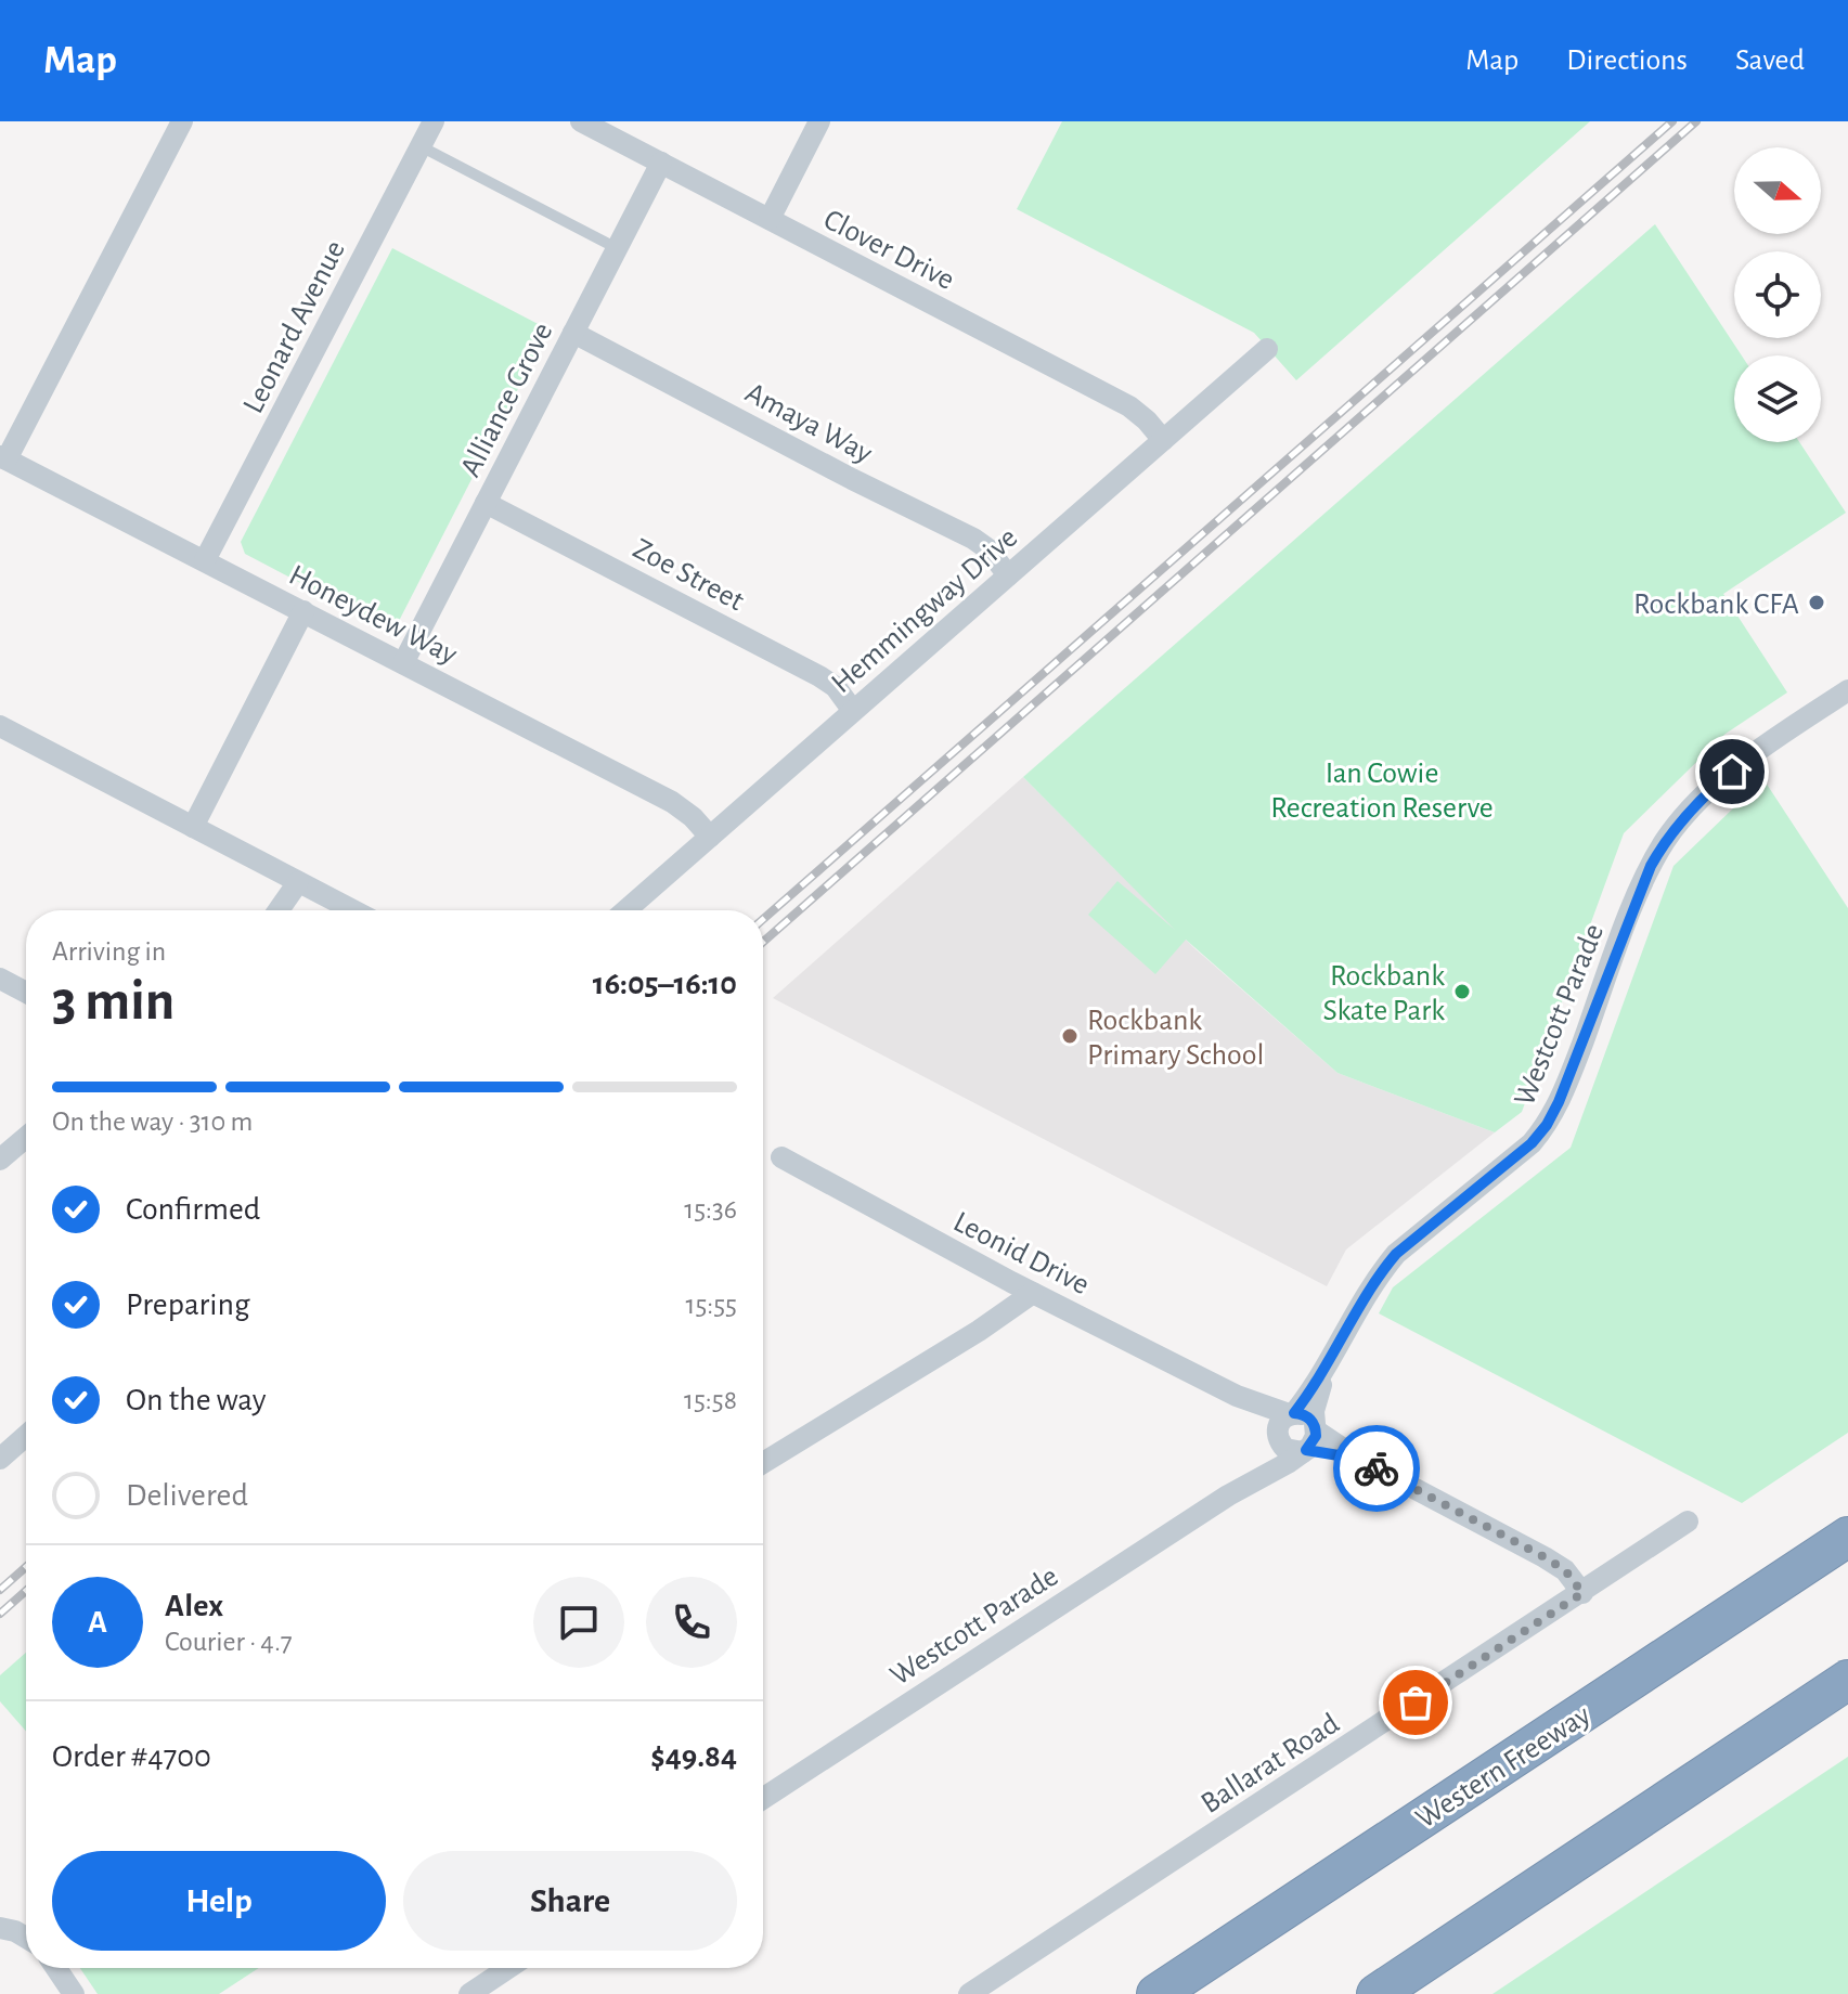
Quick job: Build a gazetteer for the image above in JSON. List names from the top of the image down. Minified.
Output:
{"streets":{"highway":["Western Freeway"],"street":["Clover Drive","Leonard Avenue","Alliance Grove","Amaya Way","Zoe Street","Hemmingway Drive","Honeydew Way","Westcott Parade","Leonid Drive","Ballarat Road"]},"crossings":[["Clover Drive","Alliance Grove"],["Clover Drive","Hemmingway Drive"],["Leonard Avenue","Honeydew Way"],["Alliance Grove","Amaya Way"],["Alliance Grove","Zoe Street"],["Alliance Grove","Honeydew Way"],["Amaya Way","Hemmingway Drive"],["Zoe Street","Hemmingway Drive"],["Hemmingway Drive","Honeydew Way"],["Westcott Parade","Leonid Drive"]],"parks":["Ian Cowie Recreation Reserve"],"places":["Rockbank CFA","Rockbank Skate Park","Rockbank Primary School"],"north":"right","page":{"header":"Map","nav":["Map","Directions","Saved"],"heading":["3 min","Arriving in","16:05–16:10"],"panel":["Alex","Courier · 4.7","Order #4700","$49.84"],"bar":"On the way · 310 m","list":[["Confirmed","15:36"],["Preparing","15:55"],["On the way","15:58"],"Delivered"],"round":"A","buttons":["Help","Share"]}}
